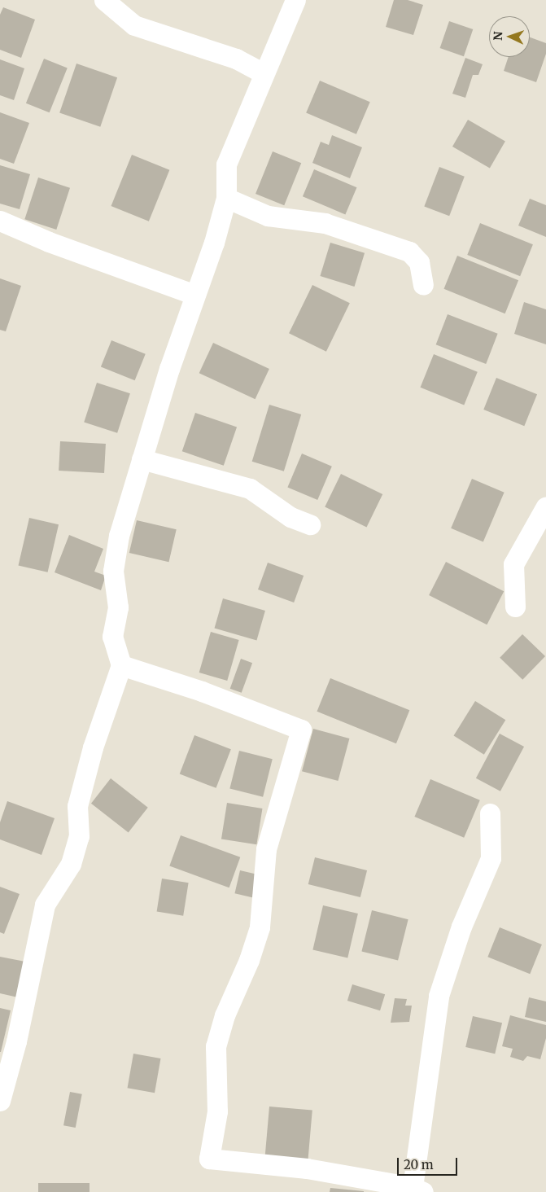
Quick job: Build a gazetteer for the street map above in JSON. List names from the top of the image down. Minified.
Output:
{"scale_bar":"20 m","north":"left"}
